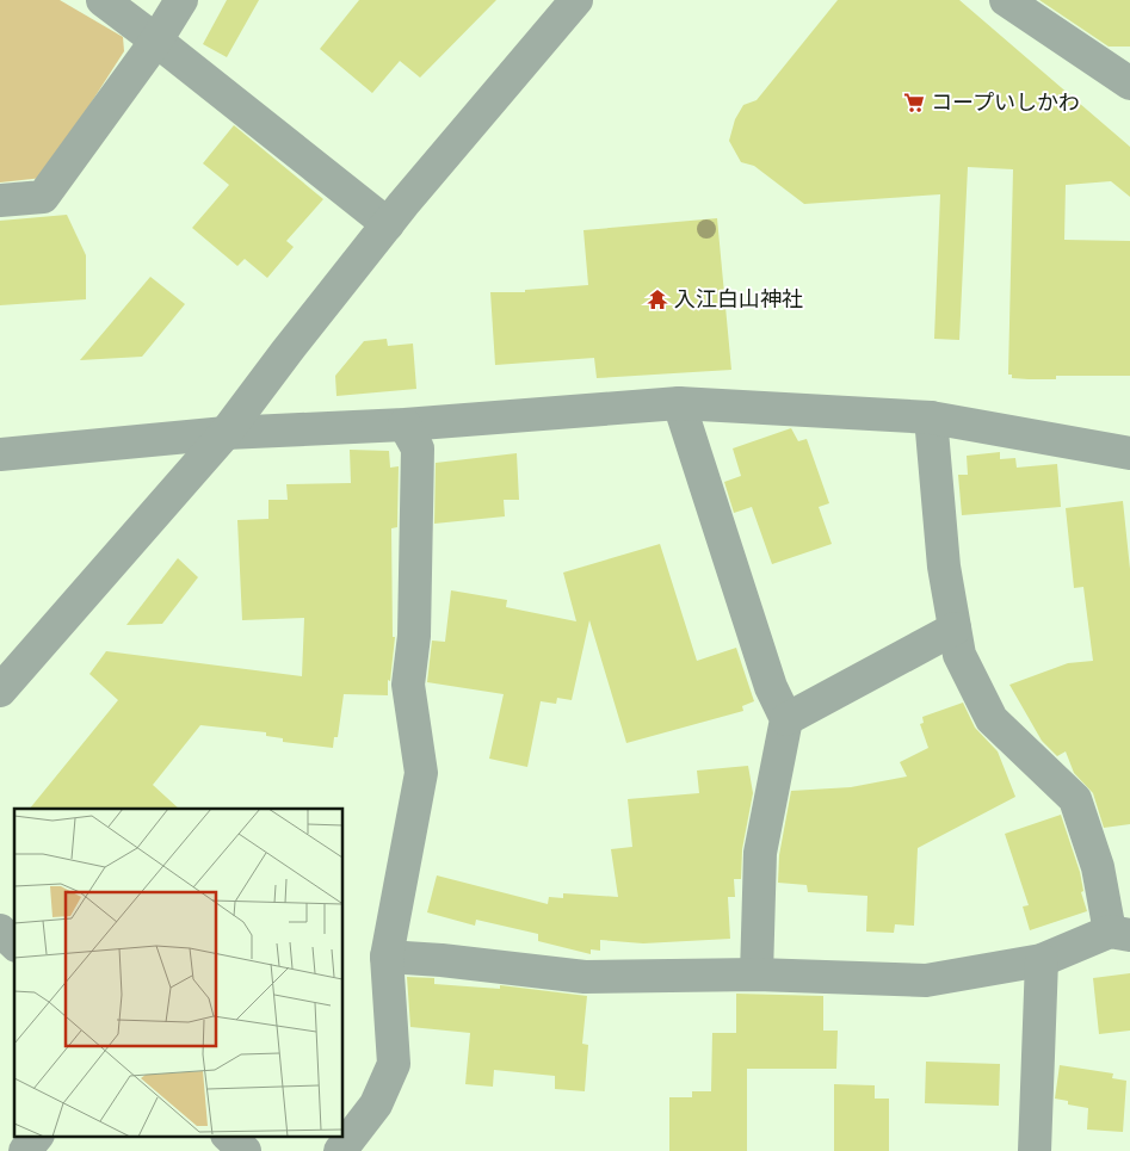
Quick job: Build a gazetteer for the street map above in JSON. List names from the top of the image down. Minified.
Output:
{"places":{"supermarket":["コープいしかわ"],"temple":["入江白山神社"]}}
